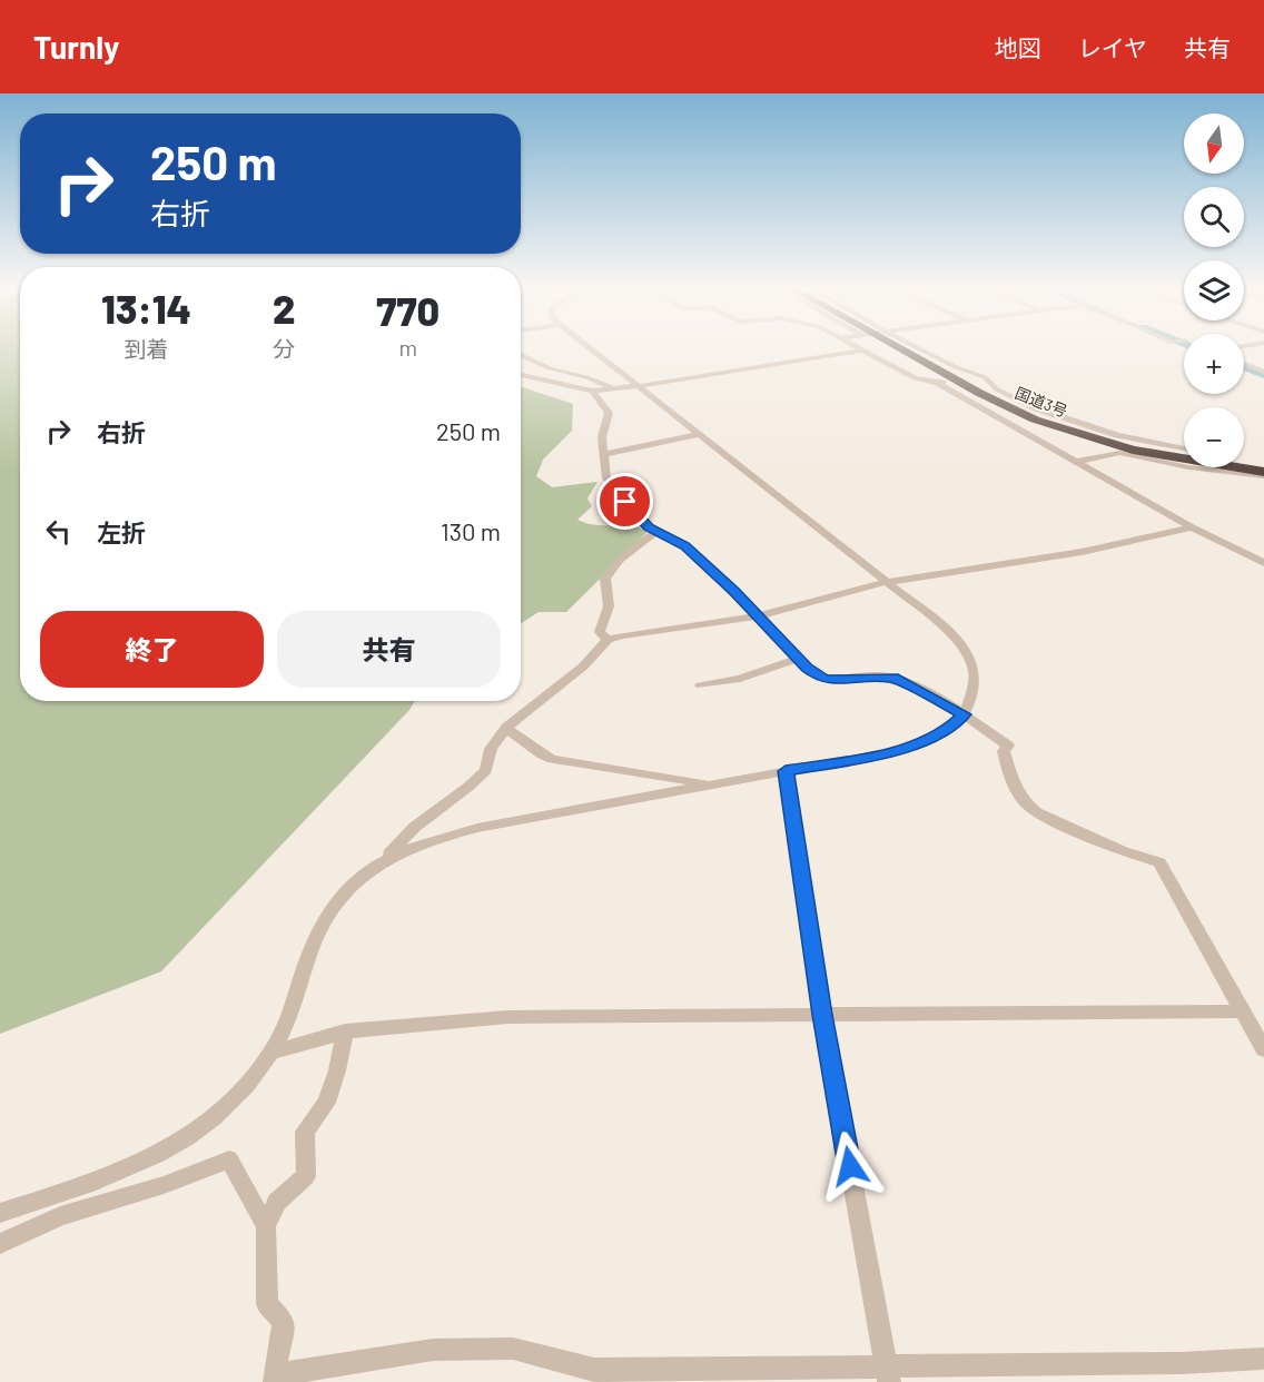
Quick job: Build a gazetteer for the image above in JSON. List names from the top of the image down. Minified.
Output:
{"streets":{"highway":["国道3号"]},"north":"bottom","page":{"header":"Turnly","nav":["地図","レイヤ","共有"],"map_buttons":["+","−"],"turn":["250 m","右折"],"eta":["13:14","到着","2","分","770","m"],"list":[{"name":"右折","value":"250 m"},{"name":"左折","value":"130 m"}],"buttons":["終了","共有"]}}
